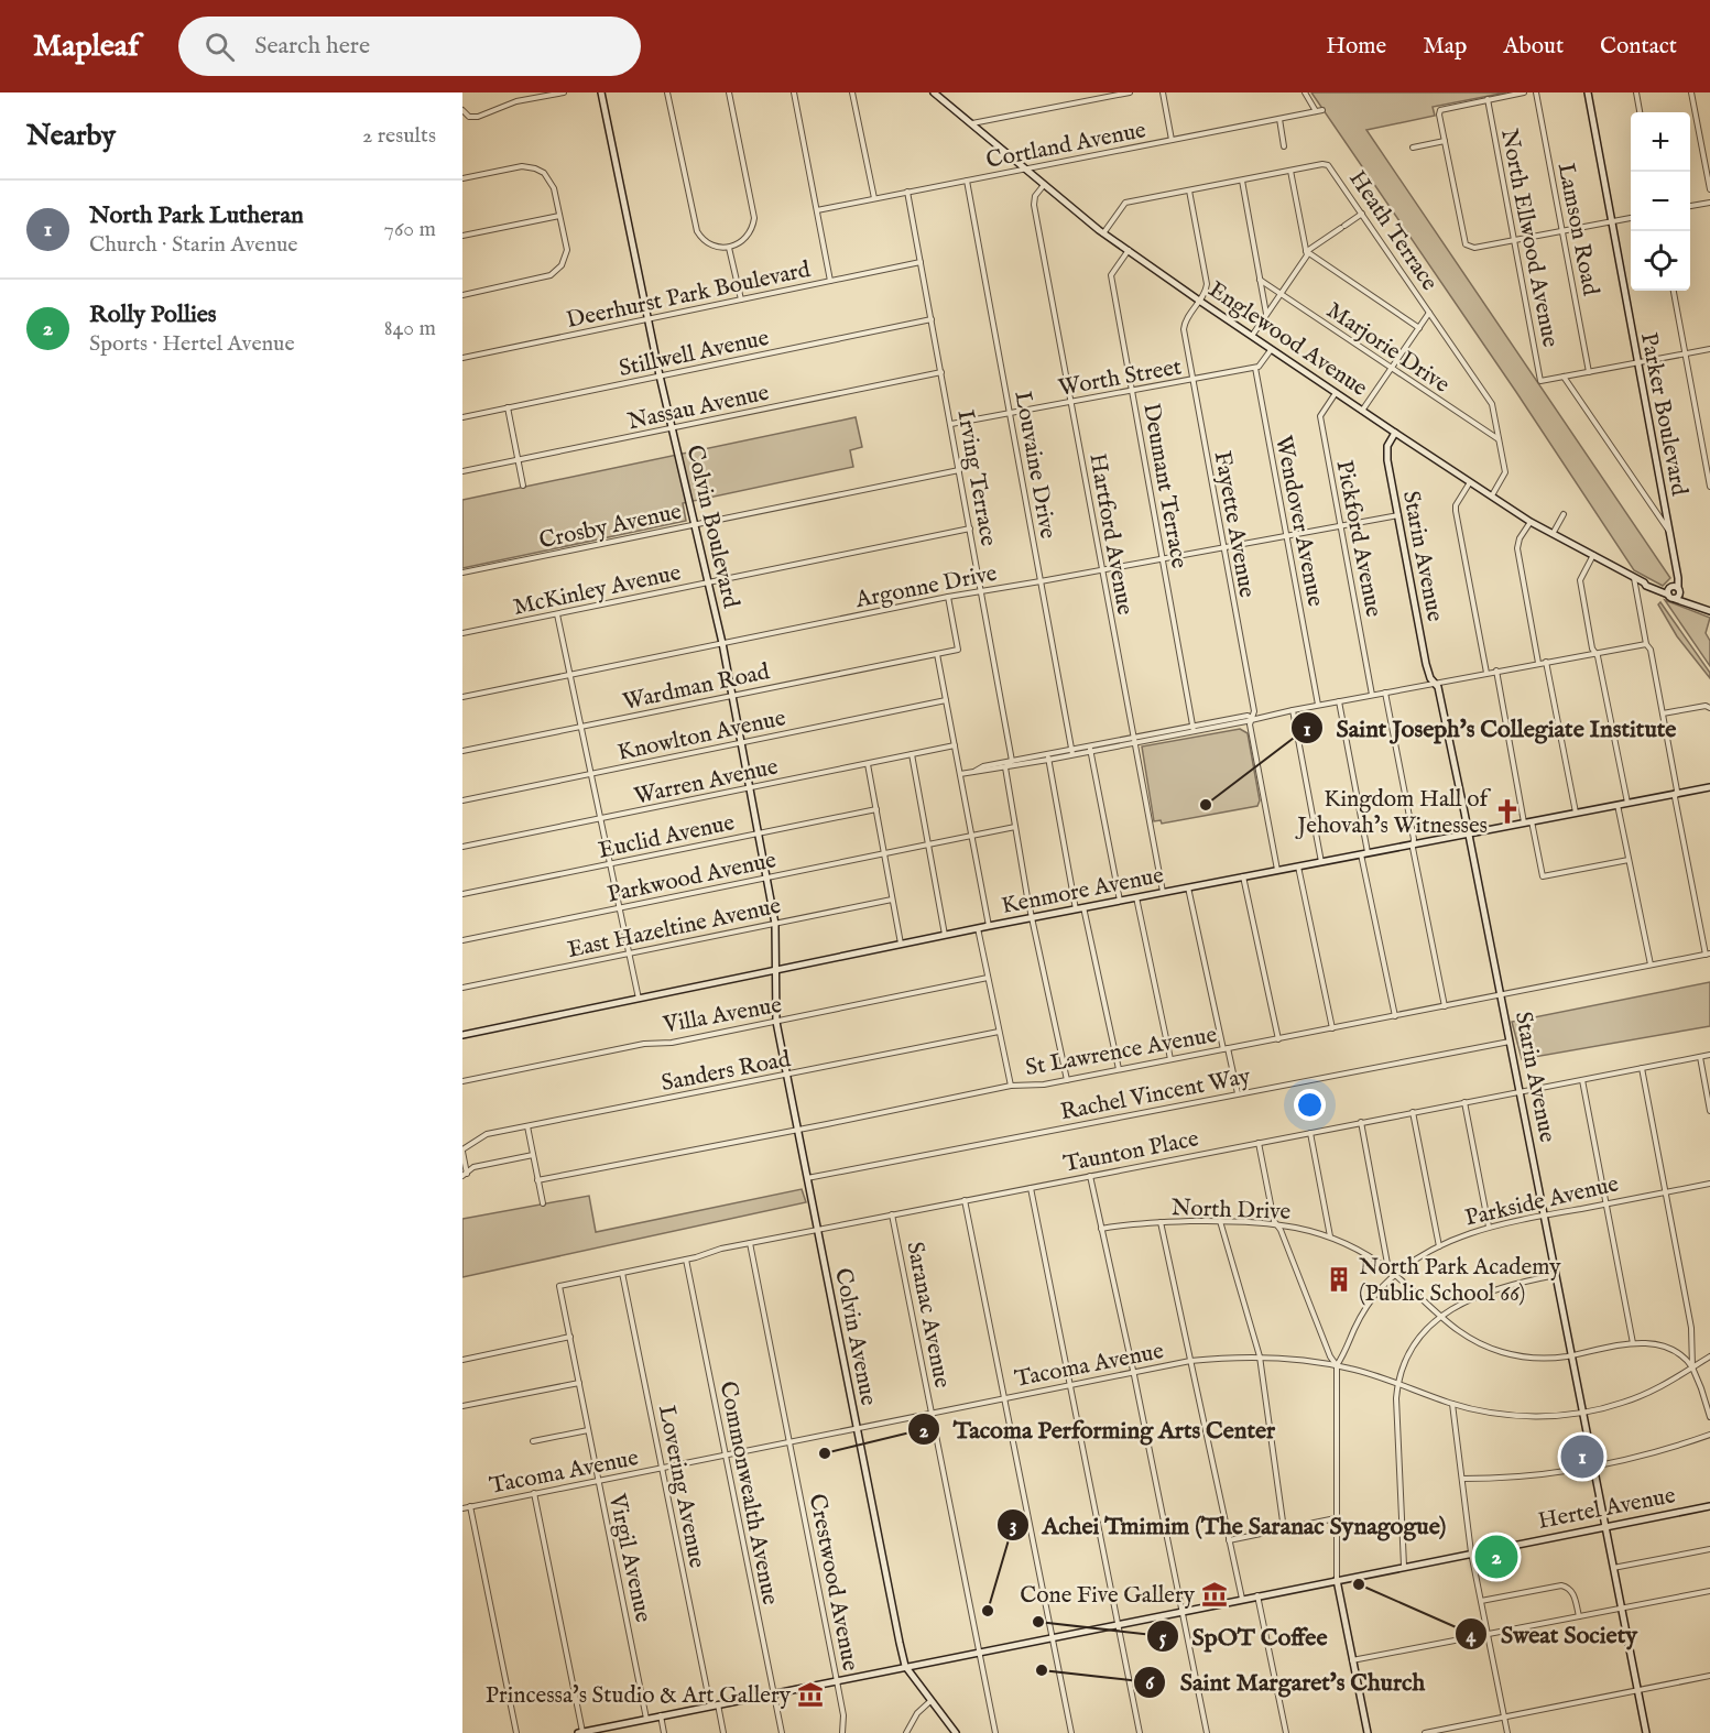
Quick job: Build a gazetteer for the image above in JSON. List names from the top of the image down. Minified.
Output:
{"streets":{"street":["Cortland Avenue","Lamson Road","Heath Terrace","North Ellwood Avenue","Deerhurst Park Boulevard","Englewood Avenue","Marjorie Drive","Stillwell Avenue","Worth Street","Nassau Avenue","Parker Boulevard","Louvaine Drive","Irving Terrace","Deumant Terrace","Wendover Avenue","Fayette Avenue","Crosby Avenue","Colvin Boulevard","Hartford Avenue","Pickford Avenue","Starin Avenue","Argonne Drive","McKinley Avenue","Wardman Road","Knowlton Avenue","Warren Avenue","Euclid Avenue","Parkwood Avenue","Kenmore Avenue","East Hazeltine Avenue","Villa Avenue","St Lawrence Avenue","Sanders Road","Rachel Vincent Way","Taunton Place","Parkside Avenue","North Drive","Saranac Avenue","Colvin Avenue","Tacoma Avenue","Lovering Avenue","Commonwealth Avenue","Hertel Avenue","Virgil Avenue","Crestwood Avenue"]},"crossings":[["Cortland Avenue","Englewood Avenue"],["Cortland Avenue","Louvaine Drive"],["Cortland Avenue","Irving Terrace"],["Heath Terrace","Englewood Avenue"],["Heath Terrace","Marjorie Drive"],["Heath Terrace","Fayette Avenue"],["Deerhurst Park Boulevard","Irving Terrace"],["Deerhurst Park Boulevard","Colvin Boulevard"],["Englewood Avenue","Parker Boulevard"],["Englewood Avenue","Deumant Terrace"],["Englewood Avenue","Fayette Avenue"],["Englewood Avenue","Hartford Avenue"],["Englewood Avenue","Pickford Avenue"],["Englewood Avenue","Starin Avenue"],["Stillwell Avenue","Irving Terrace"],["Stillwell Avenue","Colvin Boulevard"],["Worth Street","Louvaine Drive"],["Worth Street","Irving Terrace"],["Worth Street","Deumant Terrace"],["Worth Street","Wendover Avenue"],["Worth Street","Fayette Avenue"],["Worth Street","Hartford Avenue"],["Nassau Avenue","Irving Terrace"],["Nassau Avenue","Colvin Boulevard"],["Louvaine Drive","Argonne Drive"],["Irving Terrace","Crosby Avenue"],["Irving Terrace","Argonne Drive"],["Irving Terrace","McKinley Avenue"],["Deumant Terrace","Argonne Drive"],["Wendover Avenue","Argonne Drive"],["Fayette Avenue","Argonne Drive"],["Fayette Avenue","Kenmore Avenue"],["Crosby Avenue","Colvin Boulevard"],["Colvin Boulevard","Argonne Drive"],["Colvin Boulevard","McKinley Avenue"],["Colvin Boulevard","Wardman Road"],["Colvin Boulevard","Knowlton Avenue"],["Colvin Boulevard","Warren Avenue"],["Colvin Boulevard","Euclid Avenue"],["Colvin Boulevard","Parkwood Avenue"],["Colvin Boulevard","Kenmore Avenue"],["Colvin Boulevard","East Hazeltine Avenue"],["Colvin Boulevard","Colvin Avenue"],["Hartford Avenue","Argonne Drive"],["Hartford Avenue","Kenmore Avenue"],["Pickford Avenue","Argonne Drive"],["Starin Avenue","Argonne Drive"],["Starin Avenue","Kenmore Avenue"],["Starin Avenue","St Lawrence Avenue"],["Starin Avenue","Rachel Vincent Way"],["Starin Avenue","Taunton Place"],["Starin Avenue","Parkside Avenue"],["Starin Avenue","Tacoma Avenue"],["Starin Avenue","Hertel Avenue"],["Argonne Drive","Wardman Road"],["Kenmore Avenue","Colvin Avenue"],["Villa Avenue","Colvin Avenue"],["St Lawrence Avenue","Colvin Avenue"],["Sanders Road","Colvin Avenue"],["Rachel Vincent Way","Colvin Avenue"],["Taunton Place","Saranac Avenue"],["Taunton Place","Colvin Avenue"],["Taunton Place","Lovering Avenue"],["Taunton Place","Commonwealth Avenue"],["Taunton Place","Virgil Avenue"],["Taunton Place","Crestwood Avenue"],["Parkside Avenue","North Drive"],["Parkside Avenue","Tacoma Avenue"],["Parkside Avenue","Hertel Avenue"],["Saranac Avenue","Tacoma Avenue"],["Saranac Avenue","Hertel Avenue"],["Colvin Avenue","Tacoma Avenue"],["Colvin Avenue","Hertel Avenue"],["Tacoma Avenue","Lovering Avenue"],["Tacoma Avenue","Commonwealth Avenue"],["Tacoma Avenue","Virgil Avenue"],["Tacoma Avenue","Crestwood Avenue"],["Lovering Avenue","Hertel Avenue"],["Commonwealth Avenue","Hertel Avenue"],["Hertel Avenue","Virgil Avenue"],["Hertel Avenue","Crestwood Avenue"]],"places":{"other":["Saint Joseph's Collegiate Institute","Tacoma Performing Arts Center","Sweat Society","Achei Tmimim (The Saranac Synagogue)","SpOT Coffee","Saint Margaret's Church"],"church":["Kingdom Hall of Jehovah’s Witnesses"],"building":["North Park Academy (Public School 66)"],"museum":["Cone Five Gallery","Princessa's Studio & Art Gallery"]},"page":{"header":"Mapleaf","search":"Search here","nav":["Home","Map","About","Contact"],"heading":["Nearby","2 results"],"map_buttons":["+","−"],"list":[{"mark":"1","name":"North Park Lutheran","note":"Church · Starin Avenue","value":"760 m"},{"mark":"2","name":"Rolly Pollies","note":"Sports · Hertel Avenue","value":"840 m"}],"pins":["1","2"]}}
